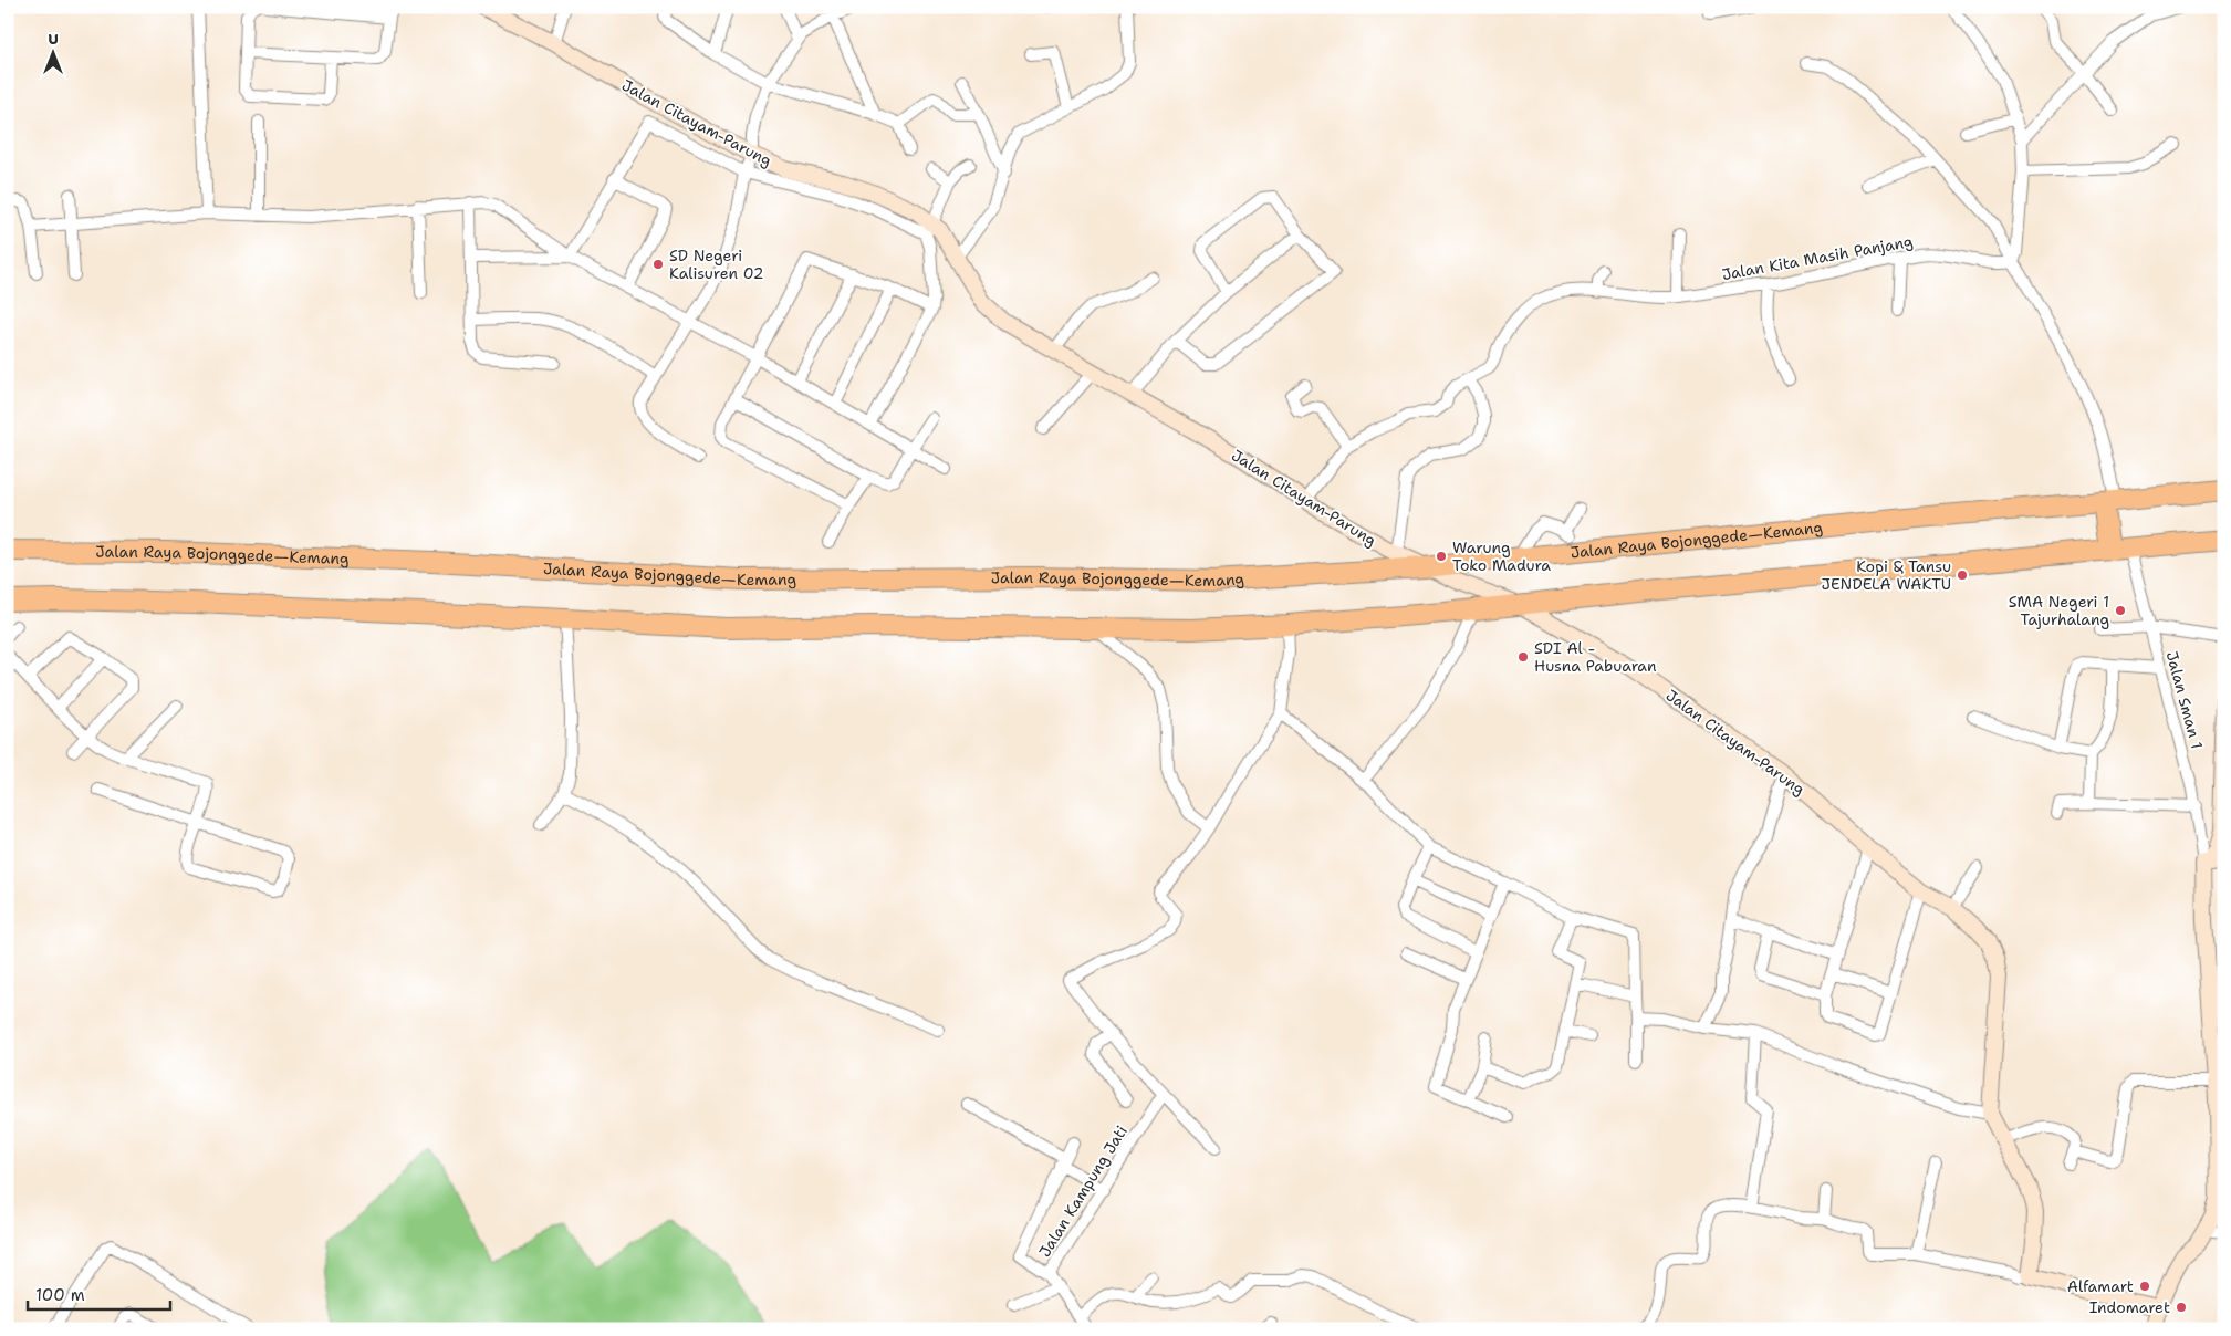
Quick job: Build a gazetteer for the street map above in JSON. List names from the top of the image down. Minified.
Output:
{"streets":{"highway":["Jalan Raya Bojonggede—Kemang"],"main road":["Jalan Citayam-Parung"],"street":["Jalan Kita Masih Panjang","Jalan Sman 1","Jalan Kampung Jati"]},"crossings":[["Jalan Citayam-Parung","Jalan Kita Masih Panjang"],["Jalan Citayam-Parung","Jalan Raya Bojonggede—Kemang"]],"places":["SD Negeri Kalisuren 02","Warung Toko Madura","Kopi & Tansu JENDELA WAKTU","SMA Negeri 1 Tajurhalang","SDI Al - Husna Pabuaran","Alfamart","Indomaret"],"scale_bar":"100 m","north":"top"}
